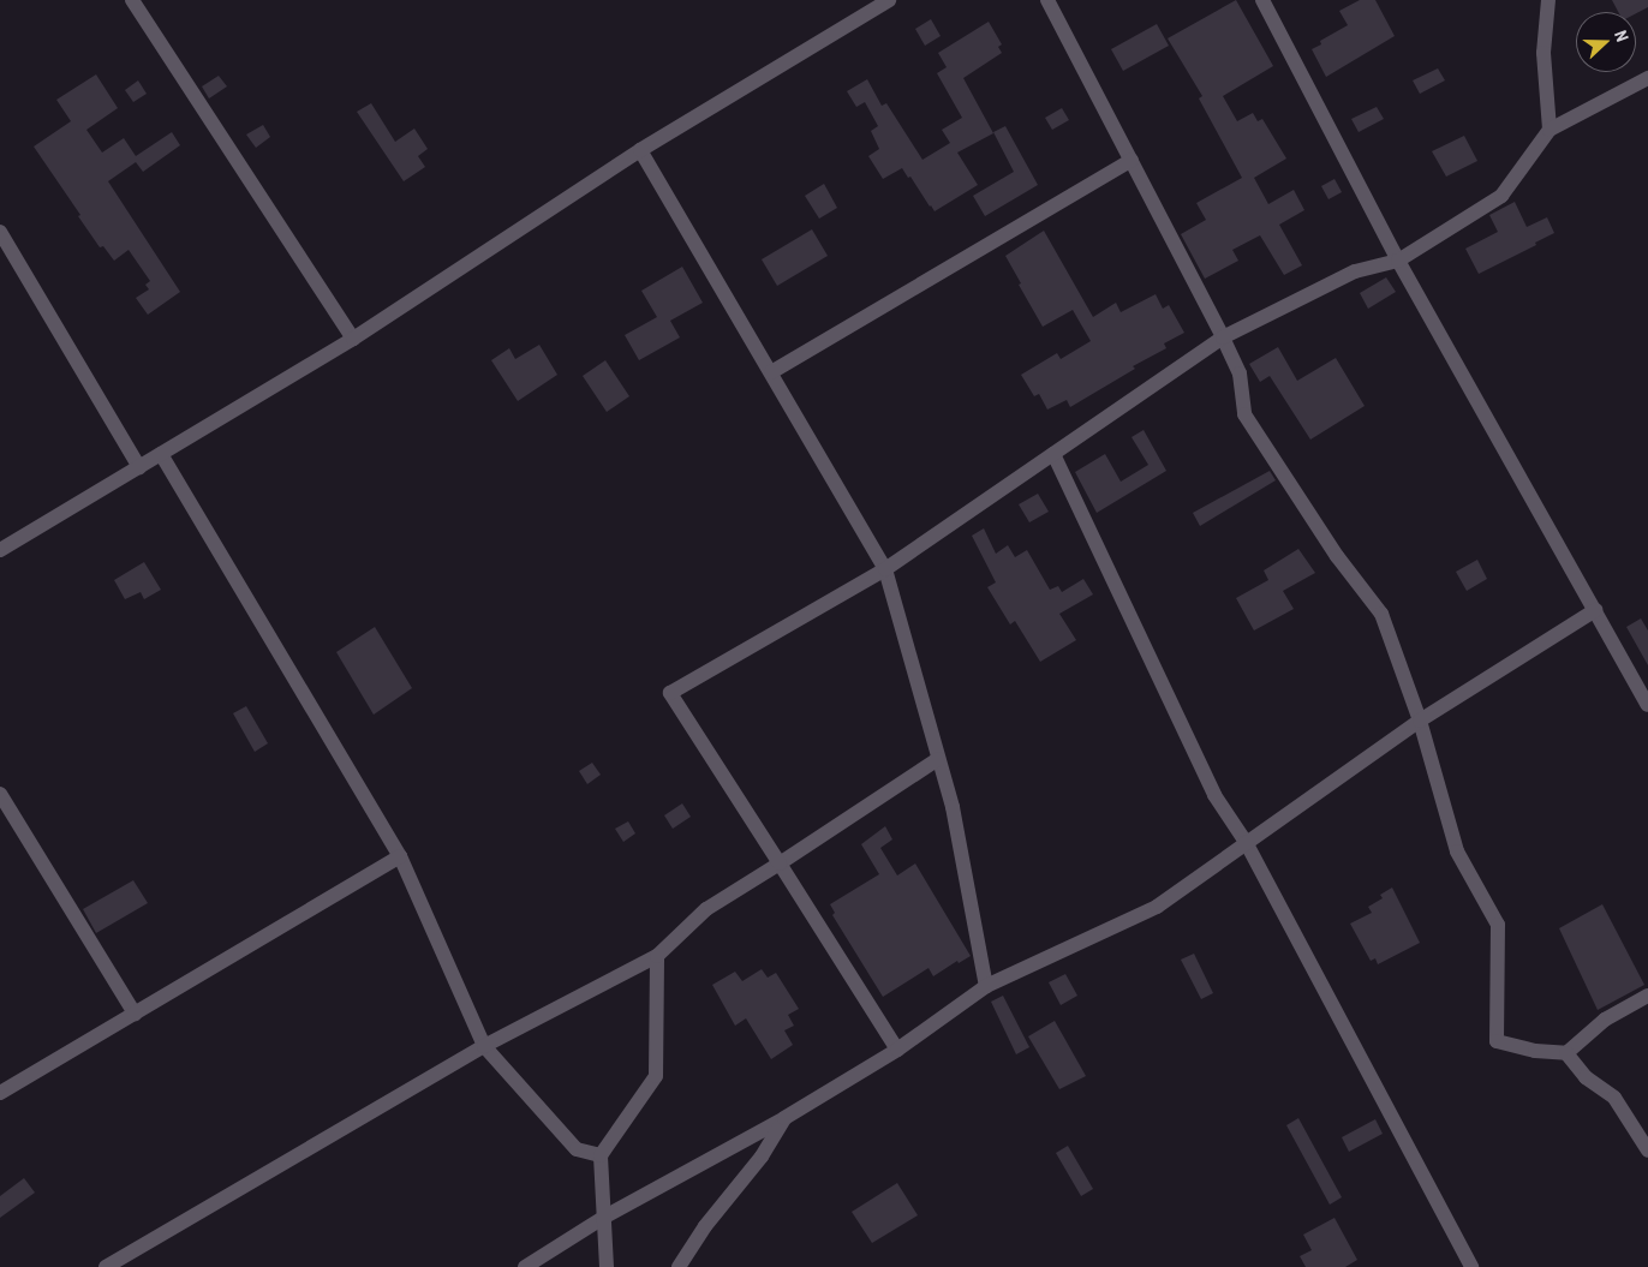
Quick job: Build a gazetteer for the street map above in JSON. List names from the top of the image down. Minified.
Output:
{"north":"right"}
